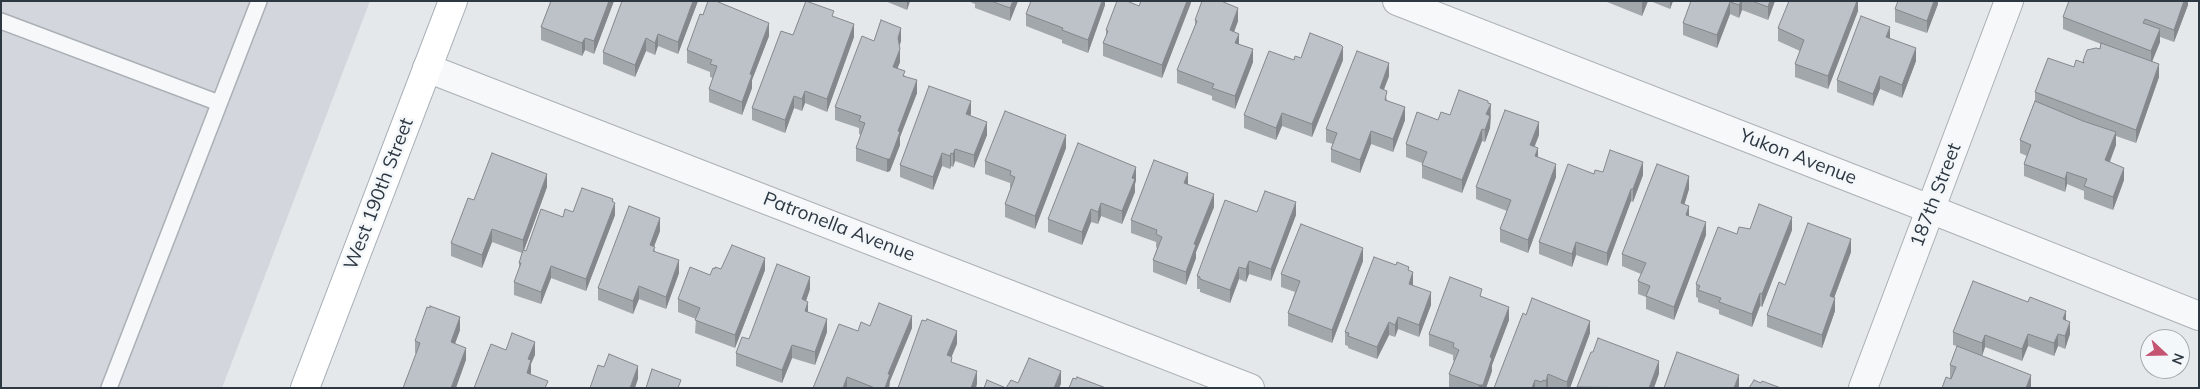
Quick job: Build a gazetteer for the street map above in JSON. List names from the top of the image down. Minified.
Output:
{"streets":{"main road":["West 190th Street"],"street":["Yukon Avenue","187th Street","Patronella Avenue"]},"crossings":[["Yukon Avenue","187th Street"],["West 190th Street","Patronella Avenue"]],"north":"right"}
